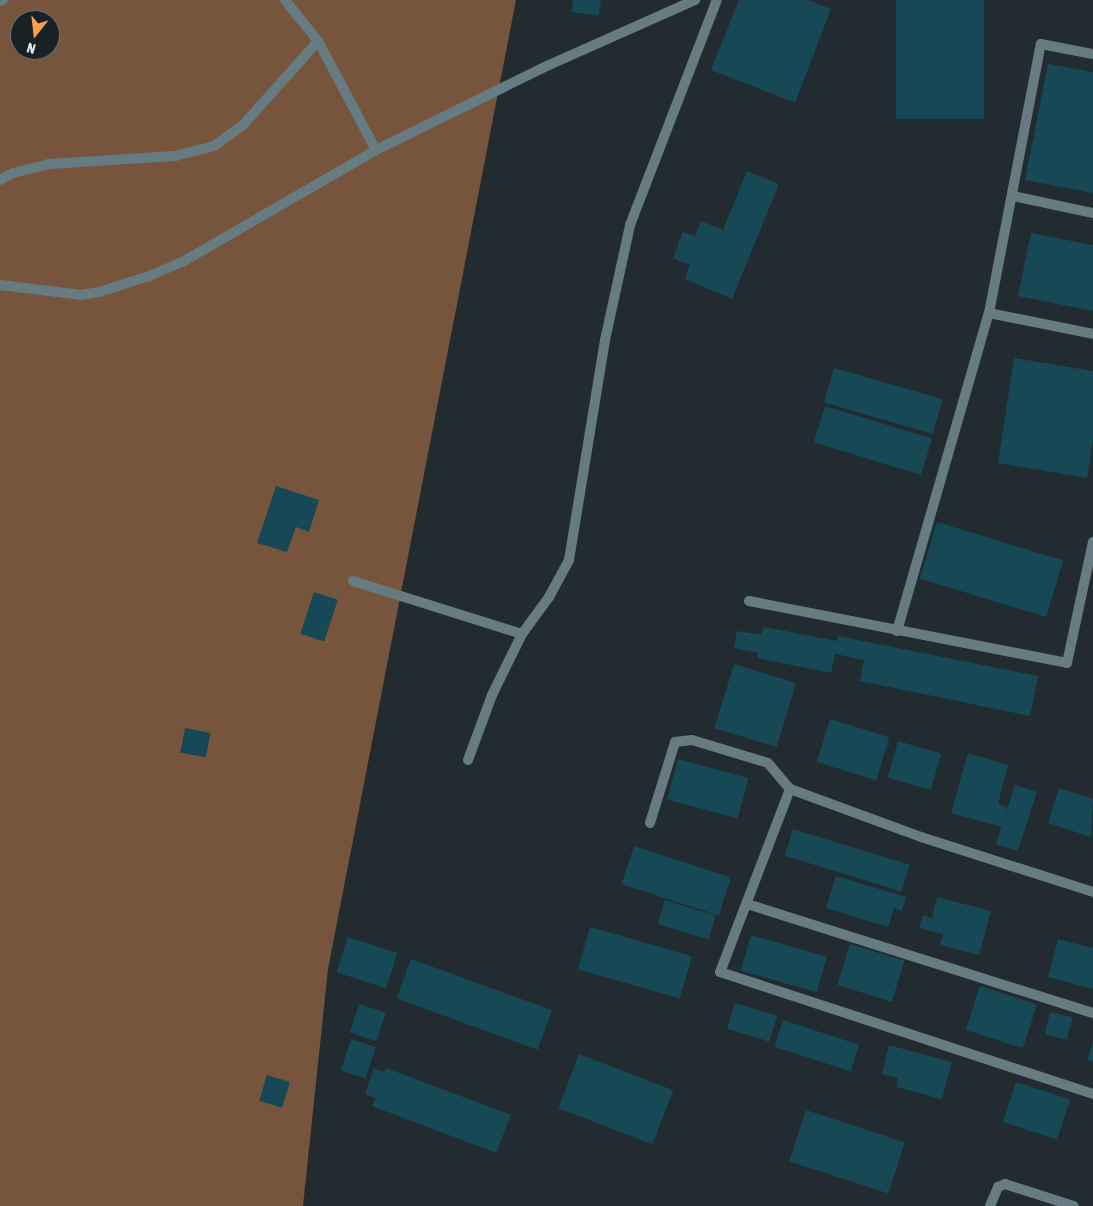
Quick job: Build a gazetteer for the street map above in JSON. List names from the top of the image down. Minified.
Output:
{"north":"bottom"}
